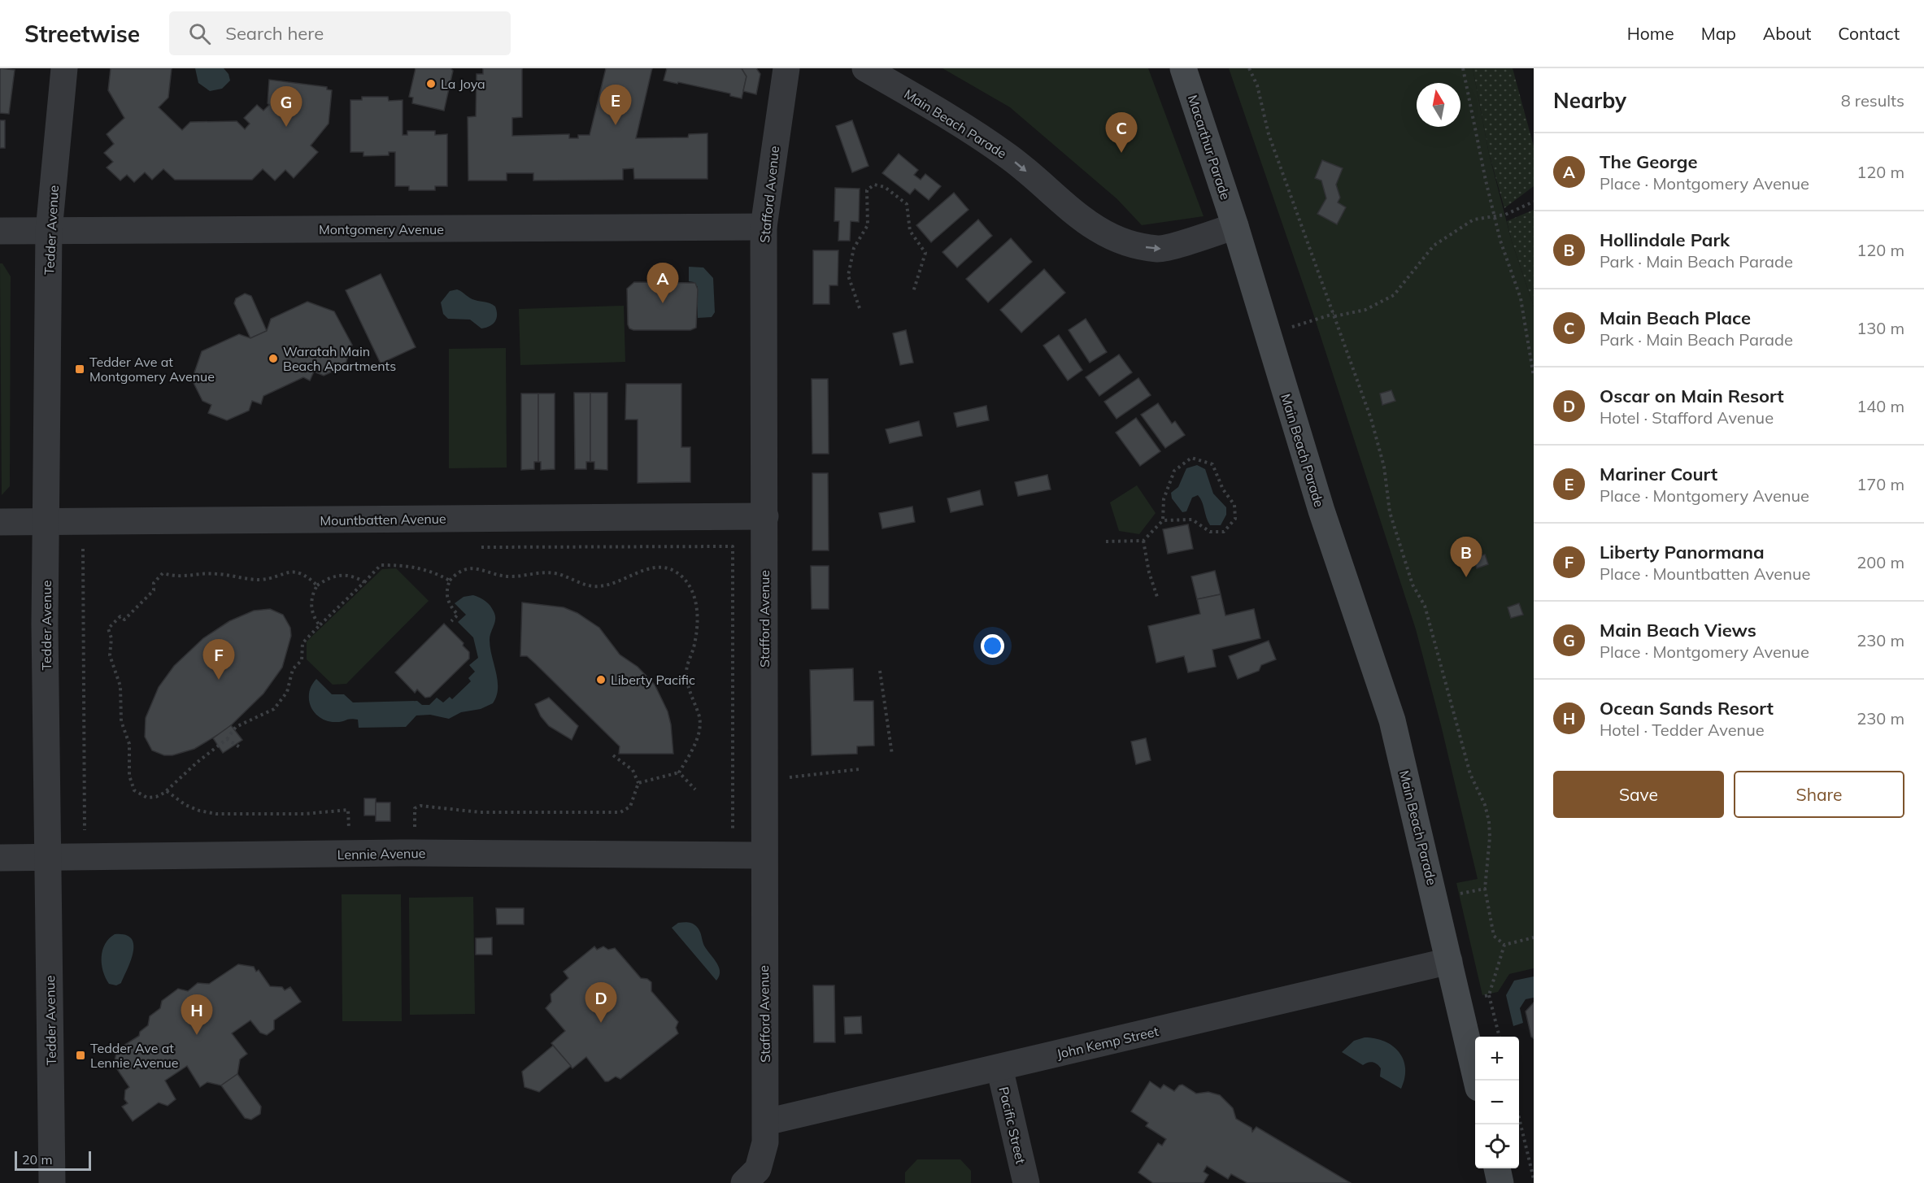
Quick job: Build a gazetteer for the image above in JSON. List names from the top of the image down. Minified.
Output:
{"streets":{"street":["Main Beach Parade","Macarthur Parade","Stafford Avenue","Montgomery Avenue","Tedder Avenue","Mountbatten Avenue","Lennie Avenue","John Kemp Street","Pacific Street"]},"crossings":[["Main Beach Parade","Macarthur Parade"],["Main Beach Parade","John Kemp Street"],["Stafford Avenue","Montgomery Avenue"],["Stafford Avenue","Mountbatten Avenue"],["Stafford Avenue","Lennie Avenue"],["Stafford Avenue","John Kemp Street"],["Montgomery Avenue","Tedder Avenue"],["Tedder Avenue","Mountbatten Avenue"],["Tedder Avenue","Lennie Avenue"],["John Kemp Street","Pacific Street"]],"places":{"other":["La Joya","Waratah Main Beach Apartments","Liberty Pacific"],"transit":["Tedder Ave at Montgomery Avenue","Tedder Ave at Lennie Avenue"]},"scale_bar":"20 m","north":"top","page":{"header":"Streetwise","search":"Search here","nav":["Home","Map","About","Contact"],"heading":["Nearby","8 results"],"pins":["E","G","C","A","B","F","D","H"],"list":[{"mark":"A","name":"The George","note":"Place · Montgomery Avenue","value":"120 m"},{"mark":"B","name":"Hollindale Park","note":"Park · Main Beach Parade","value":"120 m"},{"mark":"C","name":"Main Beach Place","note":"Park · Main Beach Parade","value":"130 m"},{"mark":"D","name":"Oscar on Main Resort","note":"Hotel · Stafford Avenue","value":"140 m"},{"mark":"E","name":"Mariner Court","note":"Place · Montgomery Avenue","value":"170 m"},{"mark":"F","name":"Liberty Panormana","note":"Place · Mountbatten Avenue","value":"200 m"},{"mark":"G","name":"Main Beach Views","note":"Place · Montgomery Avenue","value":"230 m"},{"mark":"H","name":"Ocean Sands Resort","note":"Hotel · Tedder Avenue","value":"230 m"}],"buttons":["Save","Share"],"map_buttons":["+","−"],"scale":"20 m"}}
